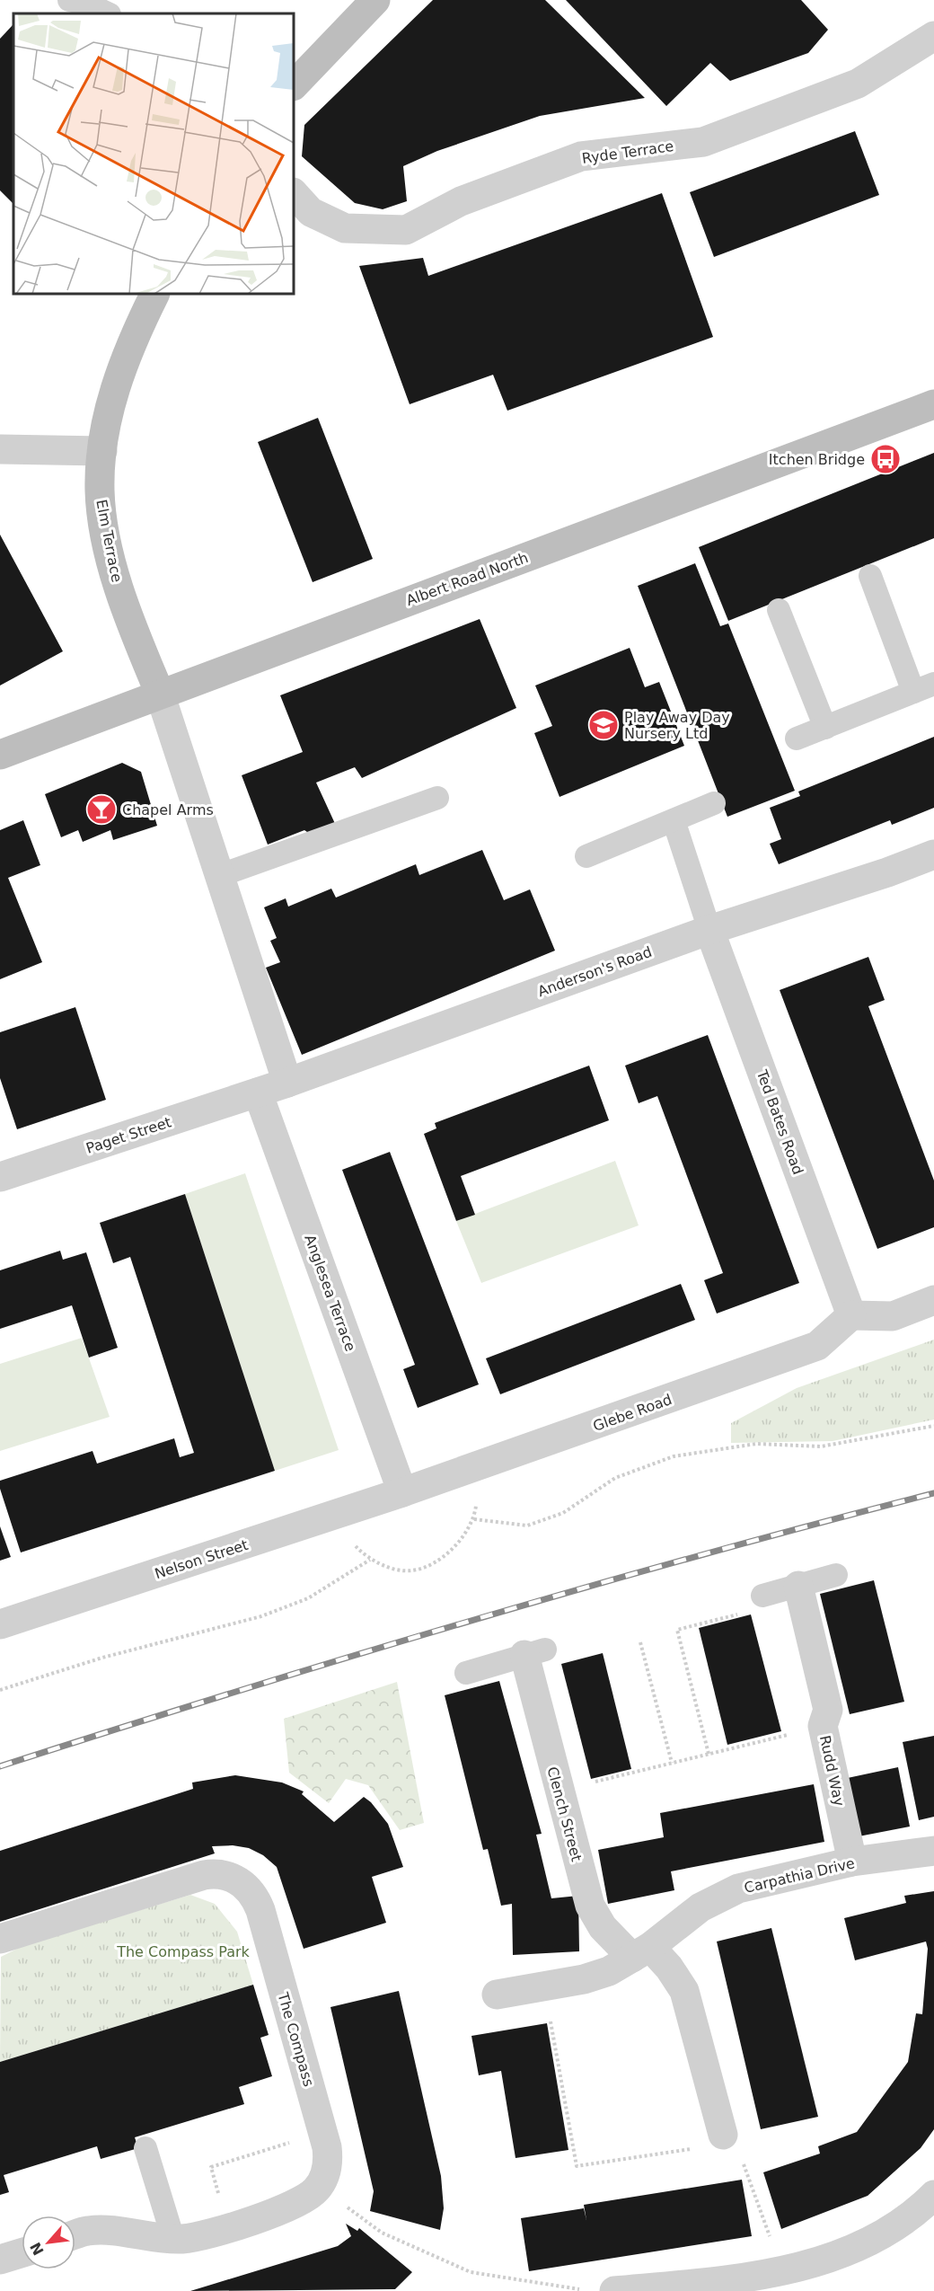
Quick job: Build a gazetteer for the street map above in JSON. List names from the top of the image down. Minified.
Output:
{"streets":{"main road":["Elm Terrace","Albert Road North"],"street":["Ryde Terrace","Anderson's Road","Ted Bates Road","Paget Street","Anglesea Terrace","Glebe Road","Nelson Street","Rudd Way","Clench Street","Carpathia Drive","The Compass"]},"crossings":[["Elm Terrace","Albert Road North"],["Anderson's Road","Ted Bates Road"],["Anderson's Road","Paget Street"],["Anderson's Road","Anglesea Terrace"],["Ted Bates Road","Glebe Road"],["Paget Street","Anglesea Terrace"],["Anglesea Terrace","Glebe Road"],["Anglesea Terrace","Nelson Street"],["Glebe Road","Nelson Street"],["Rudd Way","Carpathia Drive"],["Clench Street","Carpathia Drive"]],"parks":["The Compass Park"],"places":{"bus stop":["Itchen Bridge"],"school or university":["Play Away Day Nursery Ltd"],"bar":["Chapel Arms"]},"north":"bottom left"}
